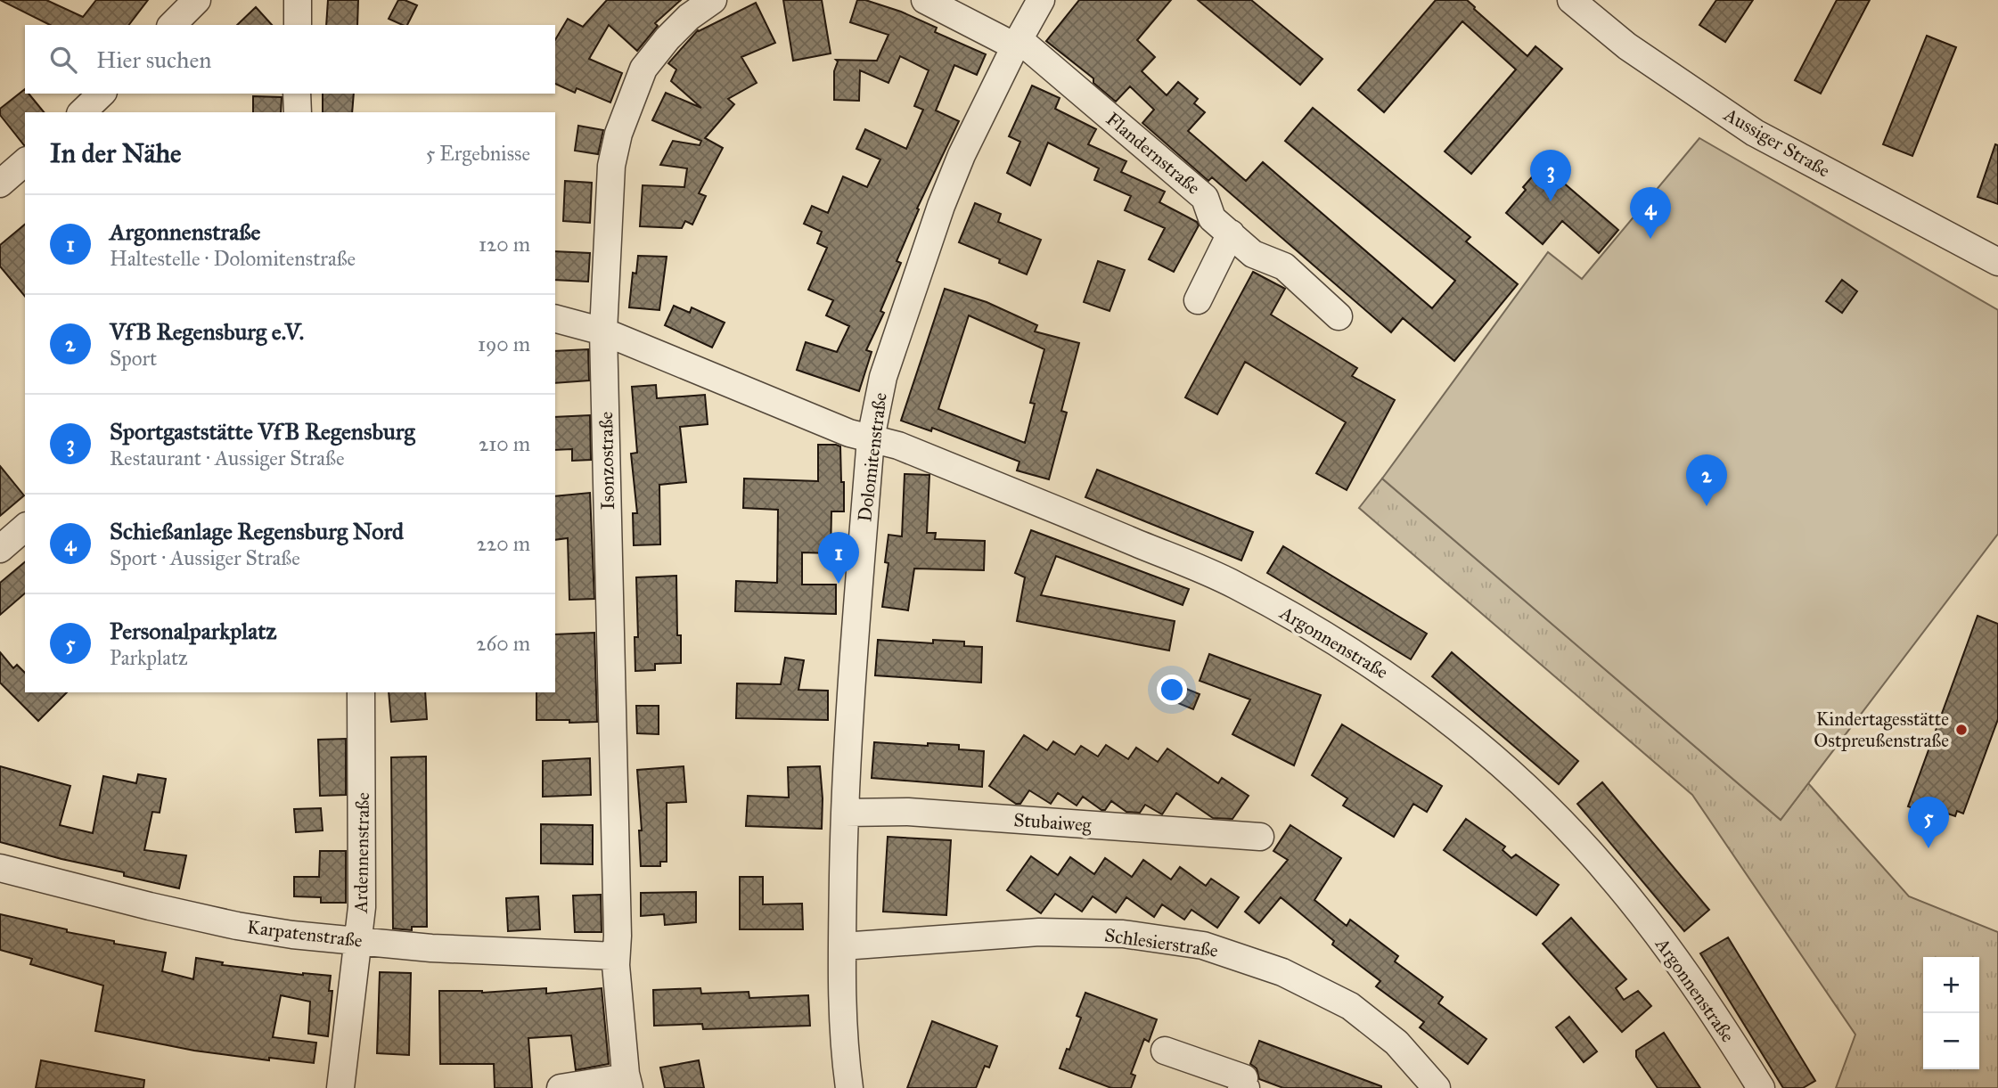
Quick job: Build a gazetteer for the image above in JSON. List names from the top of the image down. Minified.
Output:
{"streets":{"street":["Aussiger Straße","Flandernstraße","Dolomitenstraße","Isonzostraße","Argonnenstraße","Stubaiweg","Ardennenstraße","Karpatenstraße","Schlesierstraße"]},"crossings":[["Flandernstraße","Dolomitenstraße"],["Dolomitenstraße","Argonnenstraße"],["Dolomitenstraße","Stubaiweg"],["Dolomitenstraße","Schlesierstraße"],["Isonzostraße","Argonnenstraße"],["Isonzostraße","Karpatenstraße"],["Ardennenstraße","Karpatenstraße"]],"places":["Kindertagesstätte Ostpreußenstraße"],"page":{"search":"Hier suchen","heading":["In der Nähe","5 Ergebnisse"],"pins":["3","4","2","1","5"],"list":[{"mark":"1","name":"Argonnenstraße","note":"Haltestelle · Dolomitenstraße","value":"120 m"},{"mark":"2","name":"VfB Regensburg e.V.","note":"Sport","value":"190 m"},{"mark":"3","name":"Sportgaststätte VfB Regensburg","note":"Restaurant · Aussiger Straße","value":"210 m"},{"mark":"4","name":"Schießanlage Regensburg Nord","note":"Sport · Aussiger Straße","value":"220 m"},{"mark":"5","name":"Personalparkplatz","note":"Parkplatz","value":"260 m"}],"map_buttons":["+","−"]}}
